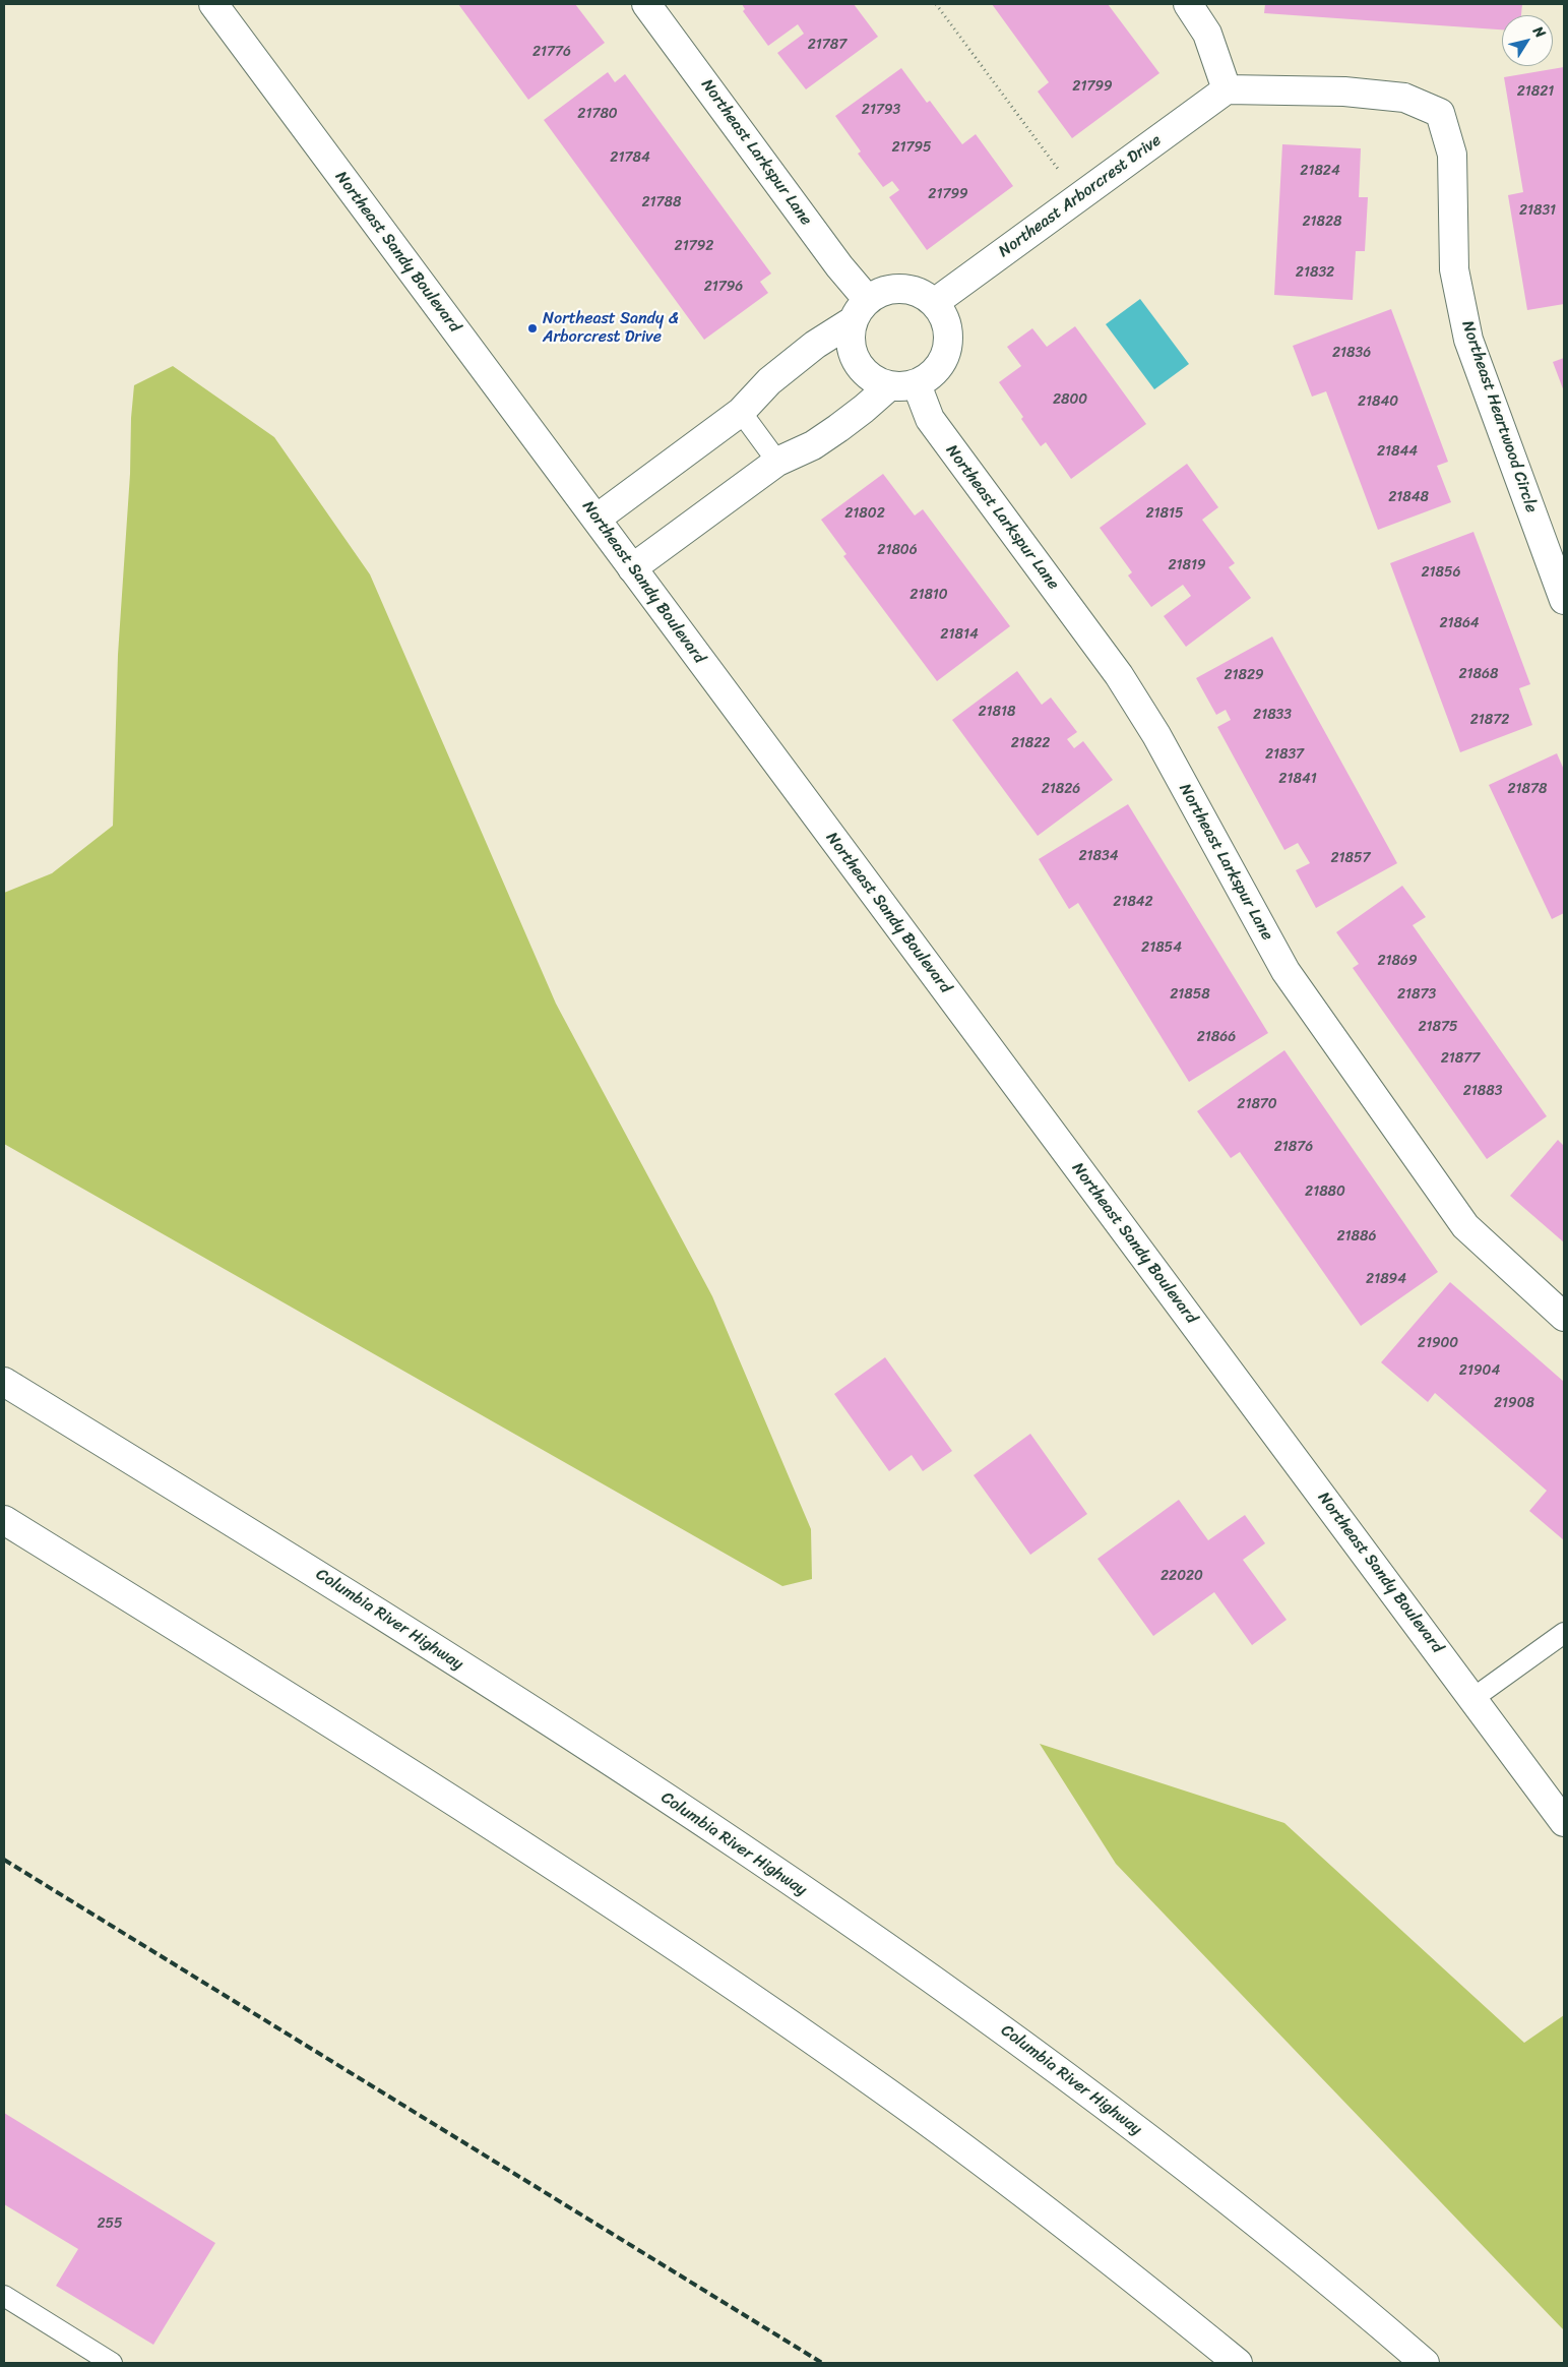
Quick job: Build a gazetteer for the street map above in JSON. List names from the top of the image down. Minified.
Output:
{"streets":{"main road":["Northeast Larkspur Lane","Northeast Arborcrest Drive","Northeast Sandy Boulevard","Northeast Heartwood Circle","Columbia River Highway"]},"crossings":[["Northeast Larkspur Lane","Northeast Arborcrest Drive"],["Northeast Arborcrest Drive","Northeast Heartwood Circle"]],"places":["Northeast Sandy & Arborcrest Drive"],"house_numbers":["21787","21776","21799","21821","21793","21780","21795","21784","21824","21799","21788","21831","21828","21792","21832","21796","21836","2800","21840","21844","21848","21802","21815","21806","21819","21856","21810","21864","21814","21868","21829","21818","21833","21872","21822","21837","21841","21826","21878","21834","21857","21842","21854","21869","21858","21873","21875","21866","21877","21883","21870","21876","21880","21886","21894","21900","21904","21908","22020","255"],"north":"top right"}
